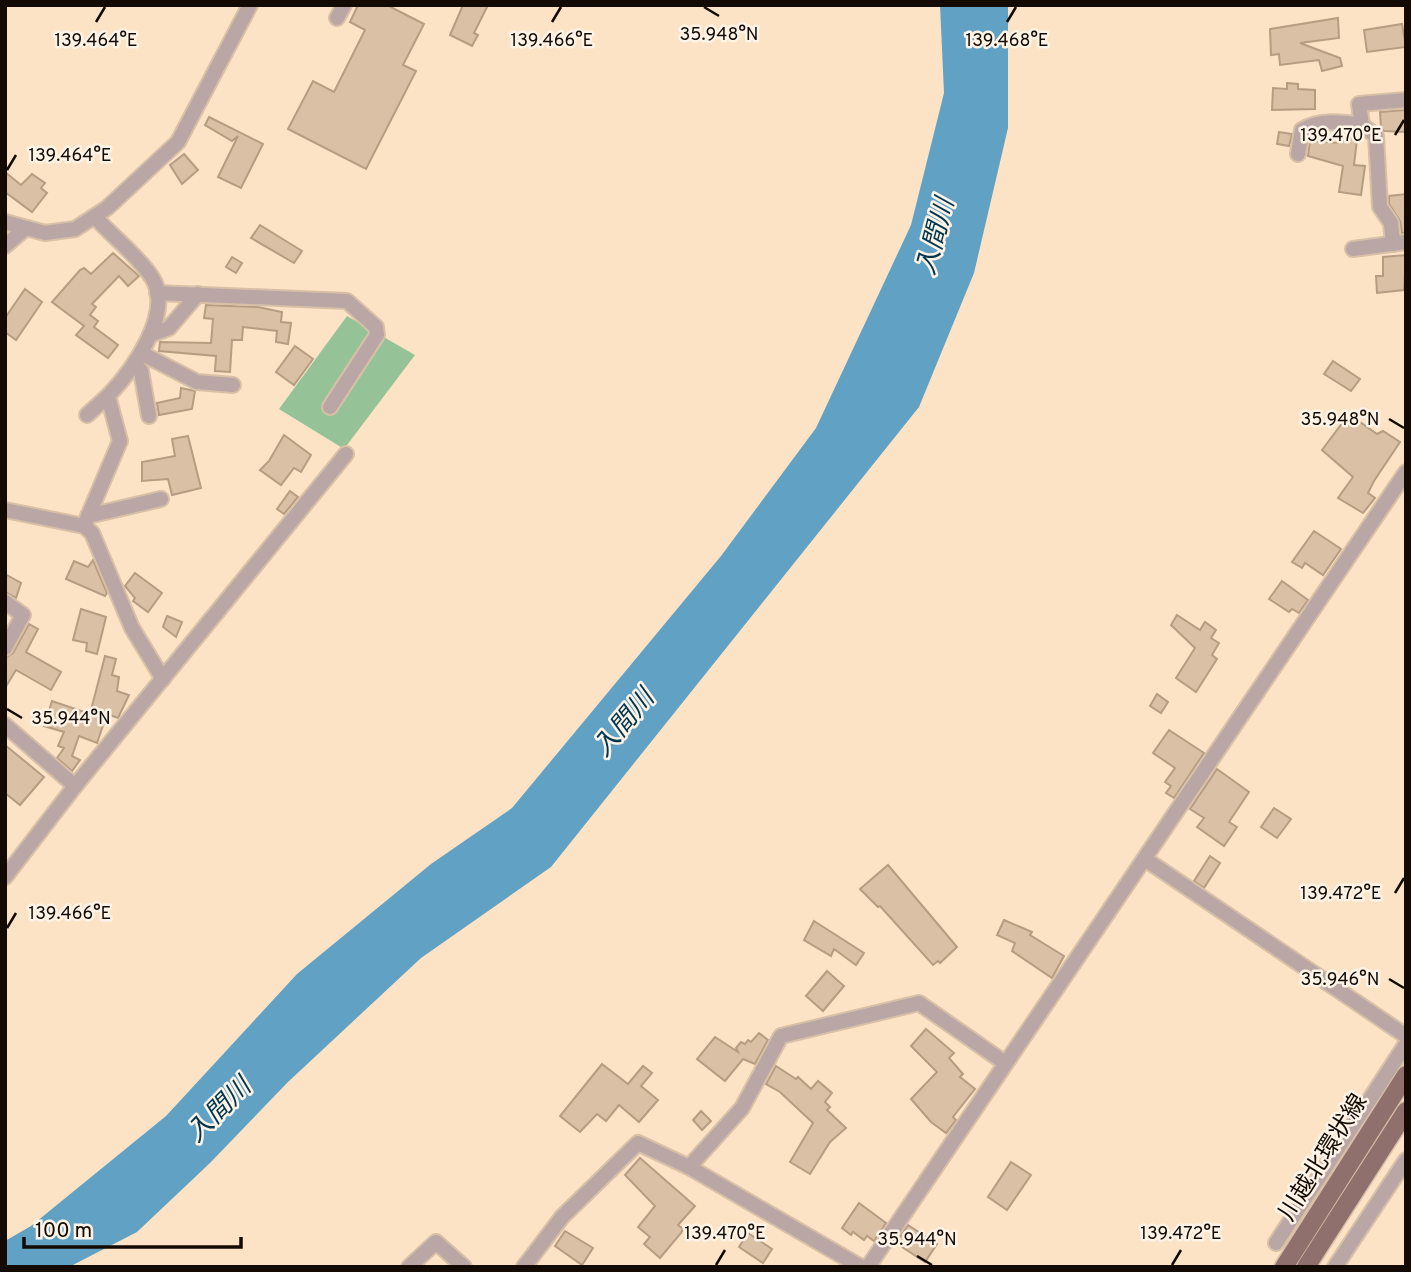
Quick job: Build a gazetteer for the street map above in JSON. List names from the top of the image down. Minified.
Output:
{"streets":{"main road":["川越北環状線"]},"water":["入間川"],"scale_bar":"100 m","coordinates":["35.948°N","139.464°E","139.466°E","139.468°E","139.470°E","35.944°N","139.472°E","35.946°N"]}
